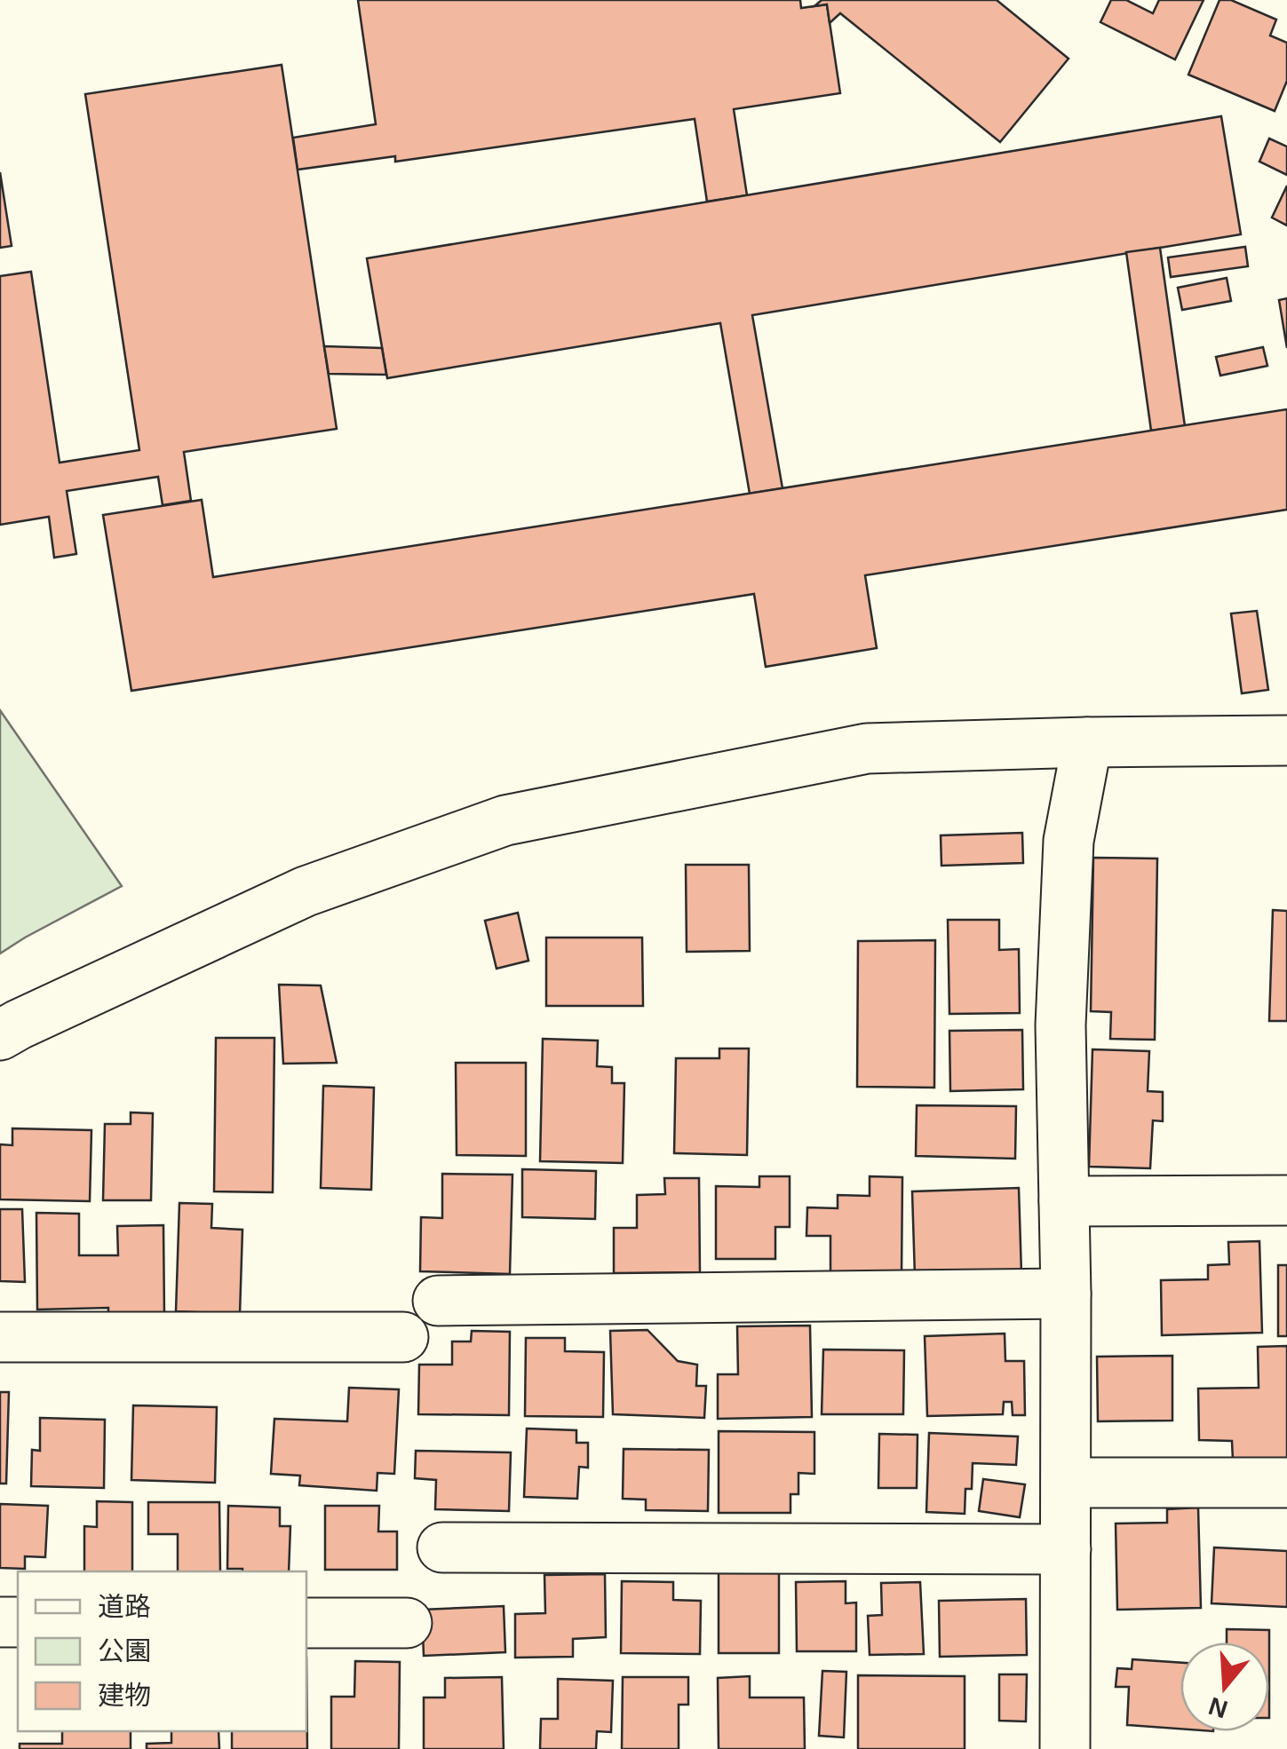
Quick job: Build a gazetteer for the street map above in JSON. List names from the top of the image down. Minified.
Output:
{"legend":["道路","公園","建物"],"north":"bottom"}
